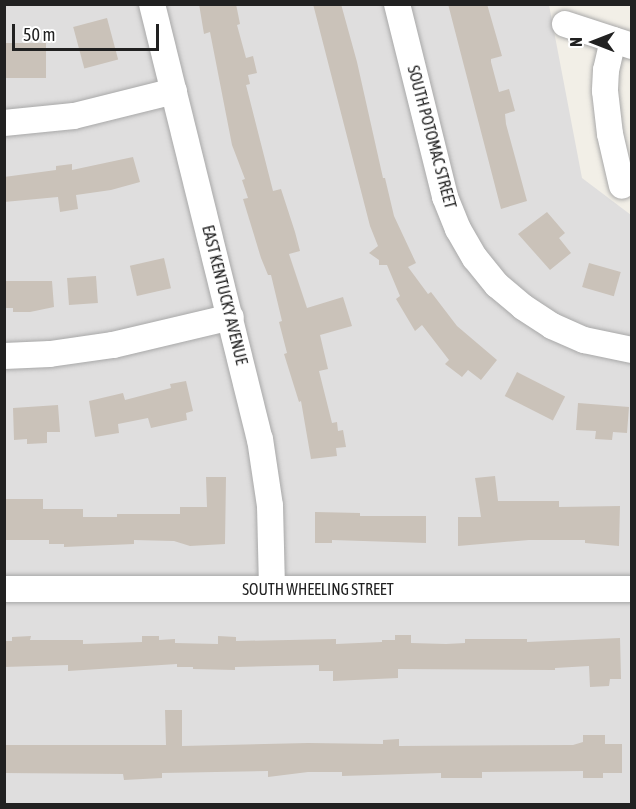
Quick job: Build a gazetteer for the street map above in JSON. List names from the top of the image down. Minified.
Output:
{"streets":{"street":["SOUTH POTOMAC STREET","EAST KENTUCKY AVENUE","SOUTH WHEELING STREET"]},"crossings":[["EAST KENTUCKY AVENUE","SOUTH WHEELING STREET"]],"scale_bar":"50 m","north":"left"}
